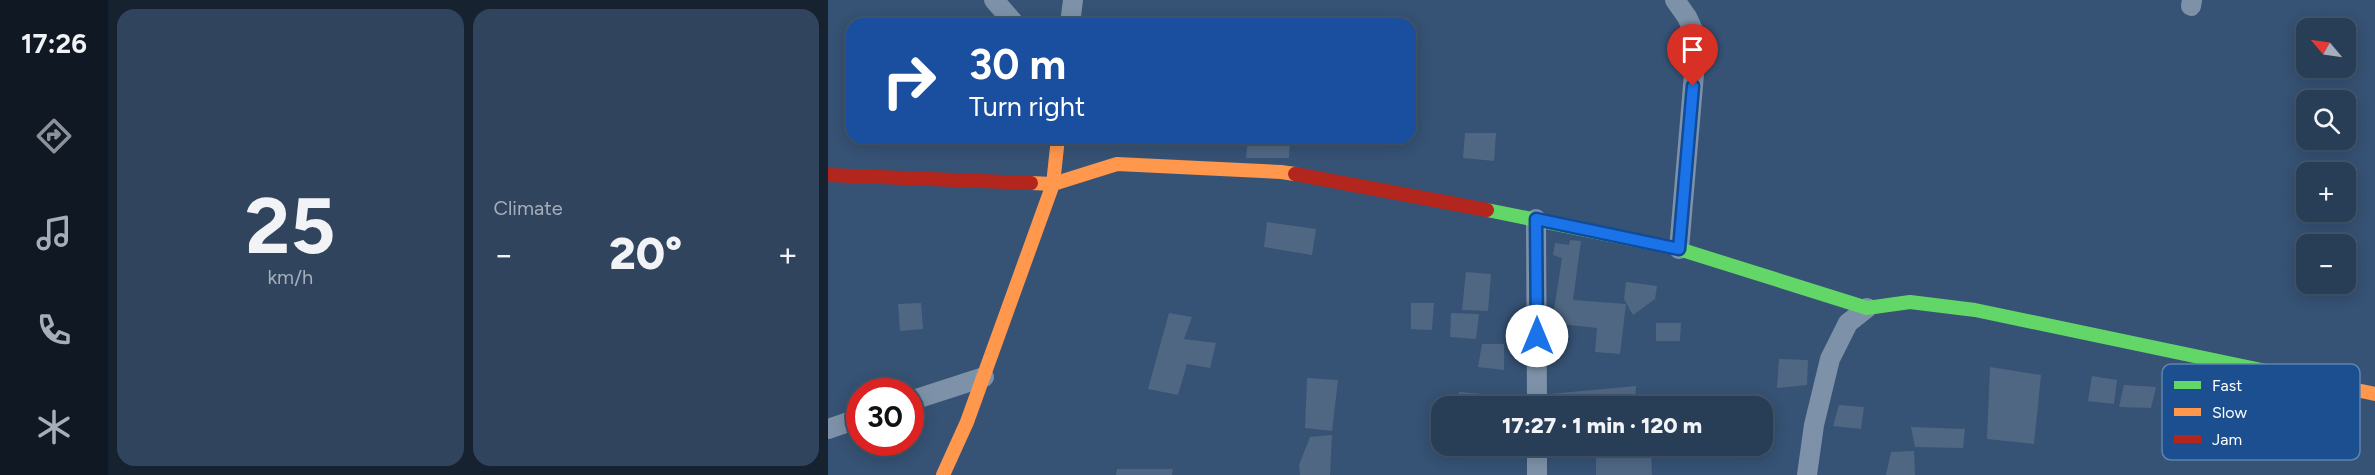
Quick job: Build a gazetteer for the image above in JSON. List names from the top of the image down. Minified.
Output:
{"legend":["Fast","Slow","Jam"],"north":"top left","page":{"tabs":"17:26","tile":[["25","km/h"],"Climate"],"map_buttons":["+","−"],"turn":["30 m","Turn right"],"heat":["−","20°","+"],"limit":"30","trip":"17:27 · 1 min · 120 m"}}
